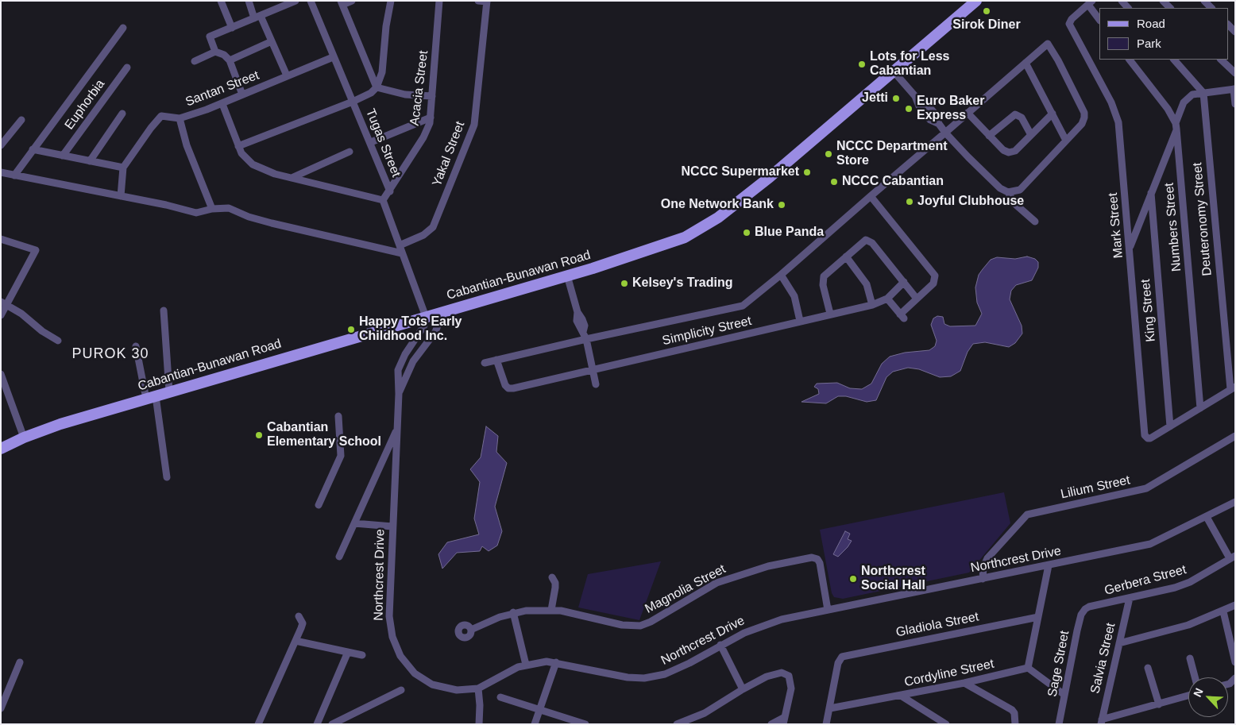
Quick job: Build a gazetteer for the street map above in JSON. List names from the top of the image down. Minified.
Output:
{"streets":{"main road":["Cabantian-Bunawan Road"],"street":["Acacia Street","Santan Street","Euphorbia","Tugas Street","Yakal Street","Deuteronomy Street","Mark Street","Numbers Street","King Street","Simplicity Street","Lilium Street","Northcrest Drive","Gerbera Street","Magnolia Street","Gladiola Street","Salvia Street","Sage Street","Cordyline Street"]},"crossings":[["Acacia Street","Tugas Street"],["Santan Street","Tugas Street"],["Mark Street","King Street"],["Cabantian-Bunawan Road","Northcrest Drive"],["Lilium Street","Northcrest Drive"],["Northcrest Drive","Magnolia Street"],["Gerbera Street","Salvia Street"],["Gerbera Street","Sage Street"],["Gladiola Street","Cordyline Street"]],"districts":["PUROK 30"],"places":["Sirok Diner","Lots for Less Cabantian","Jetti","Euro Baker Express","NCCC Department Store","NCCC Supermarket","NCCC Cabantian","Joyful Clubhouse","One Network Bank","Blue Panda","Kelsey's Trading","Happy Tots Early Childhood Inc.","Cabantian Elementary School","Northcrest Social Hall"],"legend":["Road","Park"],"north":"top left"}
